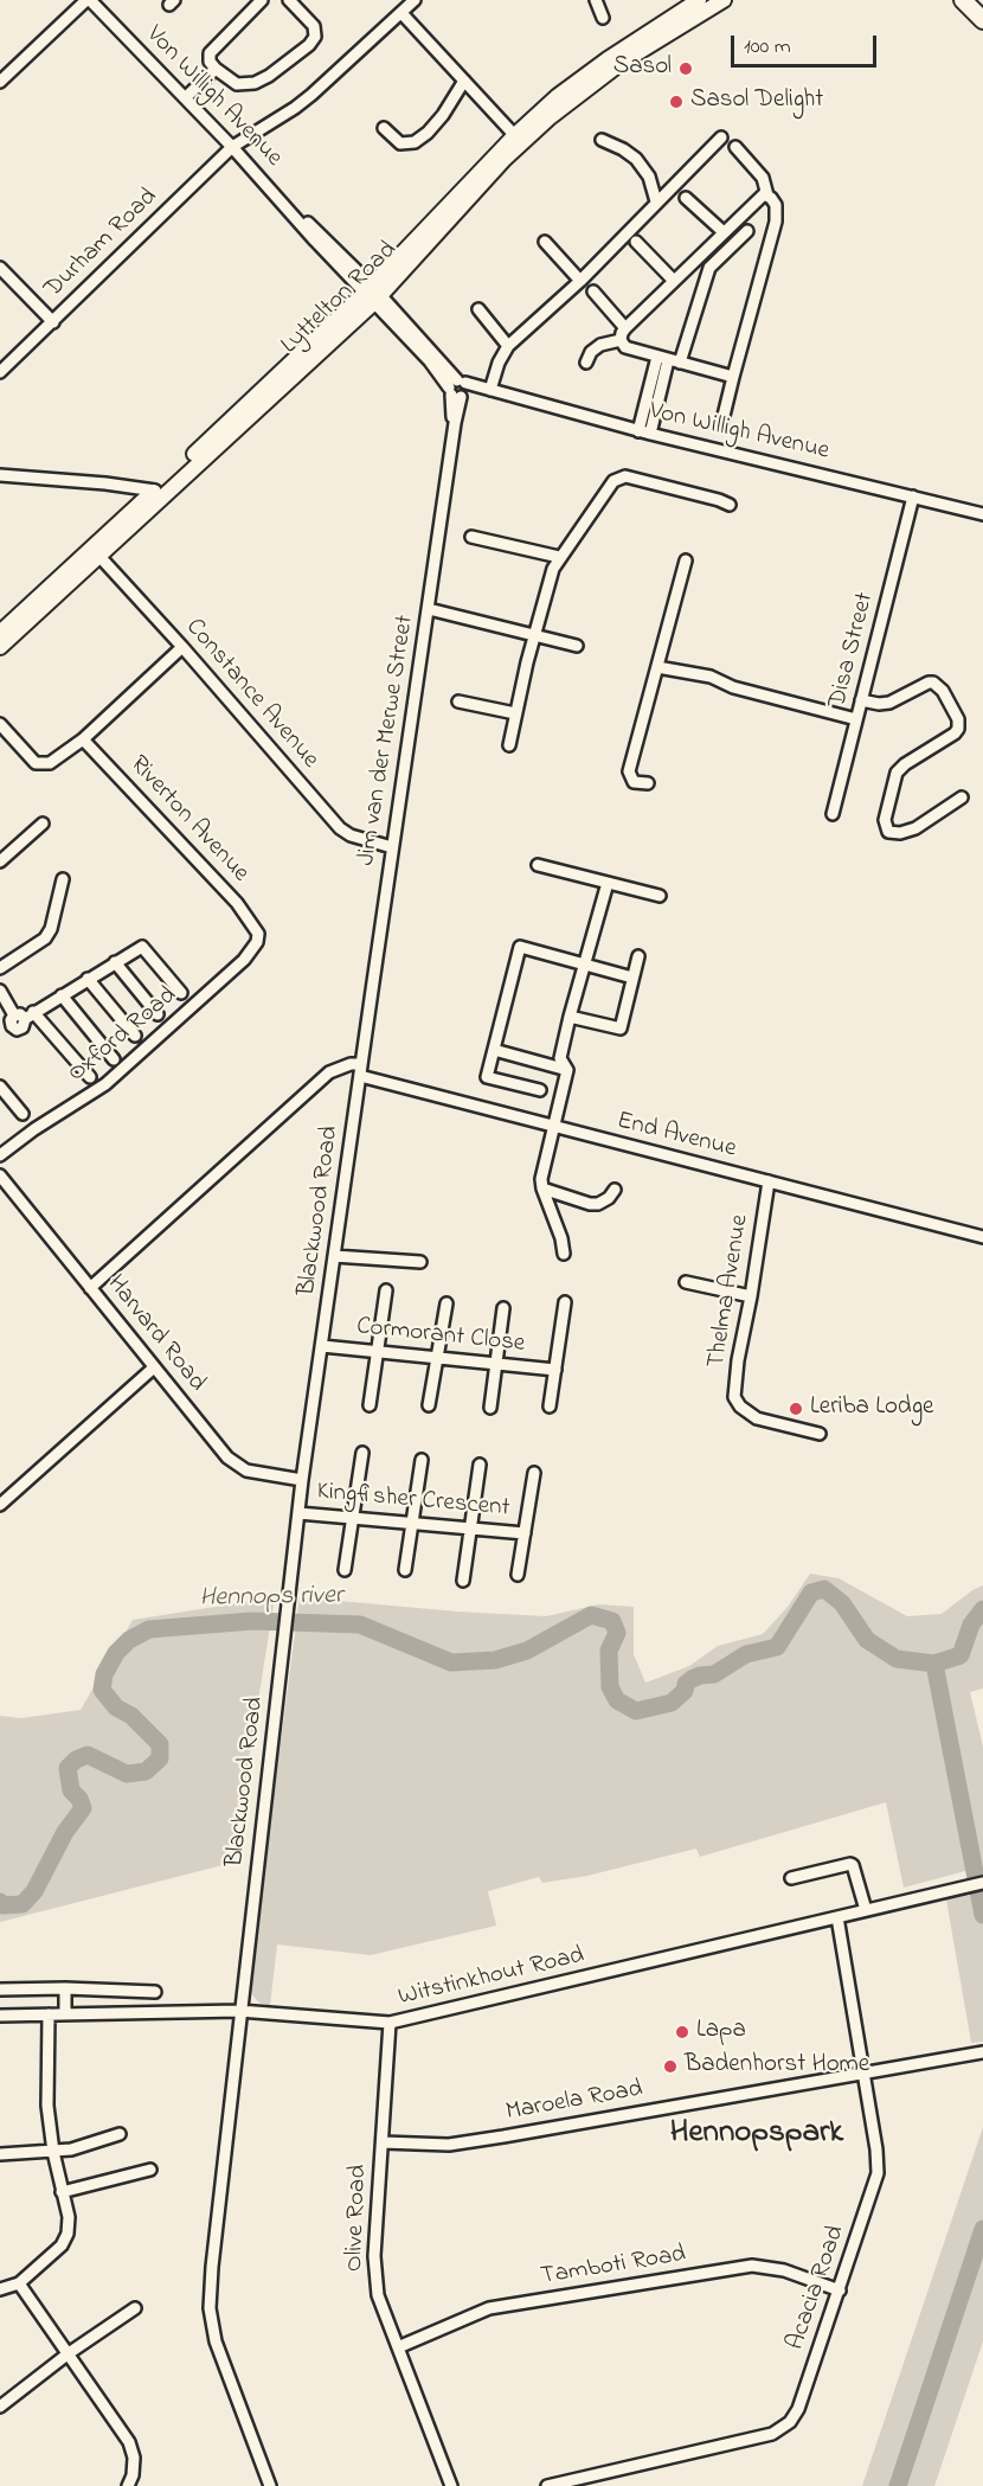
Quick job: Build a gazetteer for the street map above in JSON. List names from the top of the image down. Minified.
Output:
{"streets":{"main road":["Lyttelton Road"],"street":["Von Willigh Avenue","Durham Road","Disa Street","Constance Avenue","Jim van der Merwe Street","Riverton Avenue","Oxford Road","End Avenue","Blackwood Road","Thelma Avenue","Harvard Road","Cormorant Close","Kingfisher Crescent","Witstinkhout Road","Maroela Road","Olive Road","Tamboti Road","Acacia Road"]},"crossings":[["Von Willigh Avenue","Durham Road"],["Von Willigh Avenue","Lyttelton Road"],["Von Willigh Avenue","Disa Street"],["Von Willigh Avenue","Jim van der Merwe Street"],["Lyttelton Road","Constance Avenue"],["Constance Avenue","Jim van der Merwe Street"],["Jim van der Merwe Street","End Avenue"],["Jim van der Merwe Street","Blackwood Road"],["Riverton Avenue","Oxford Road"],["End Avenue","Blackwood Road"],["End Avenue","Thelma Avenue"],["Blackwood Road","Harvard Road"],["Blackwood Road","Cormorant Close"],["Blackwood Road","Kingfisher Crescent"],["Blackwood Road","Witstinkhout Road"],["Witstinkhout Road","Olive Road"],["Witstinkhout Road","Acacia Road"],["Maroela Road","Olive Road"],["Maroela Road","Acacia Road"],["Olive Road","Tamboti Road"],["Tamboti Road","Acacia Road"]],"districts":["Hennopspark"],"water":["Hennops river"],"places":["Sasol","Sasol Delight","Leriba Lodge","Lapa","Badenhorst Home"],"scale_bar":"100 m"}
